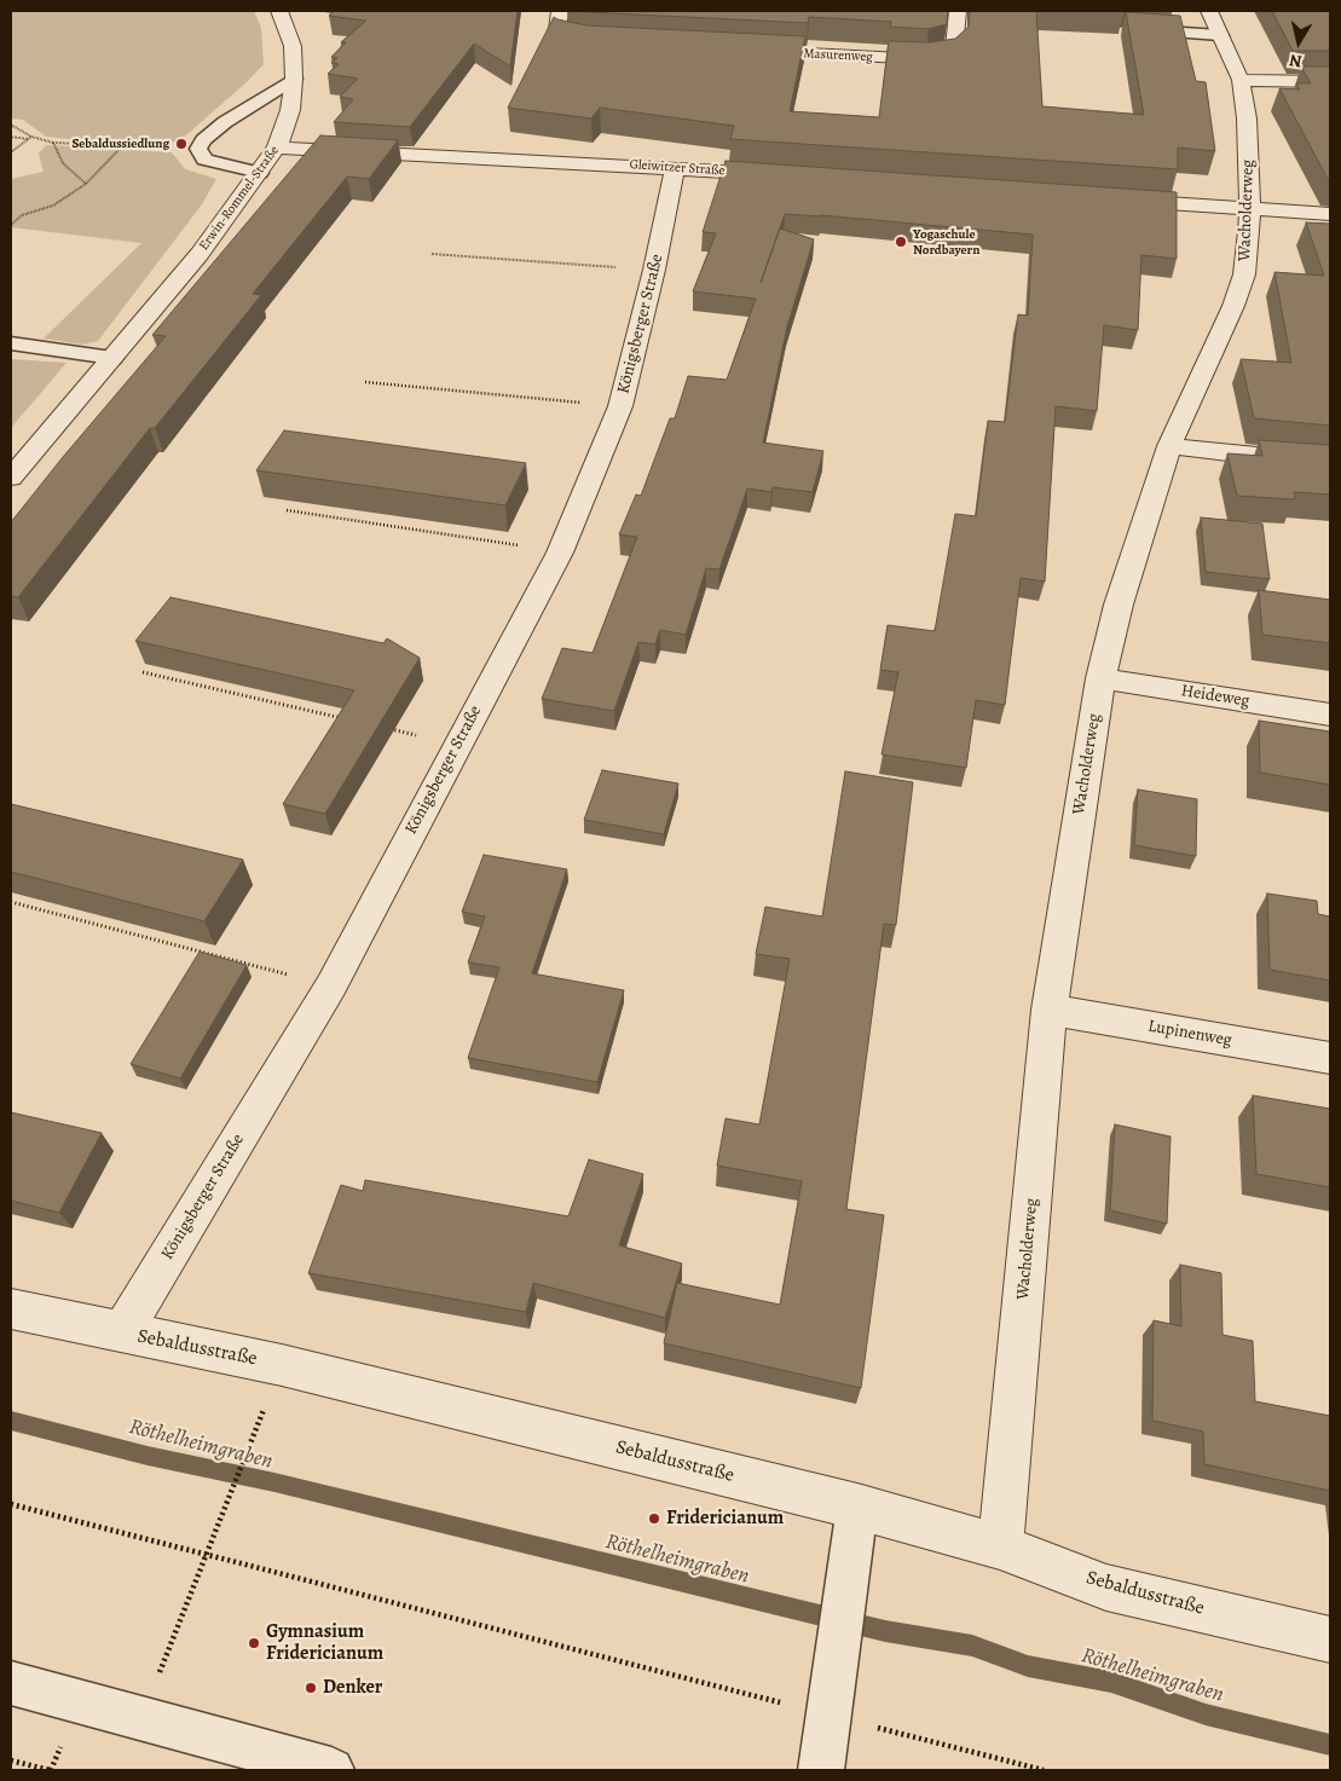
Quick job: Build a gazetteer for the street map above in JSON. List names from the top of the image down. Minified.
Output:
{"streets":{"street":["Masurenweg","Gleiwitzer Straße","Erwin-Rommel-Straße","Wacholderweg","Königsberger Straße","Heideweg","Lupinenweg","Sebaldusstraße"]},"crossings":[["Gleiwitzer Straße","Erwin-Rommel-Straße"],["Gleiwitzer Straße","Königsberger Straße"],["Wacholderweg","Heideweg"],["Wacholderweg","Lupinenweg"],["Wacholderweg","Sebaldusstraße"],["Königsberger Straße","Sebaldusstraße"]],"water":["Röthelheimgraben"],"places":["Sebaldussiedlung","Yogaschule Nordbayern","Fridericianum","Gymnasium Fridericianum","Denker"],"north":"bottom"}
